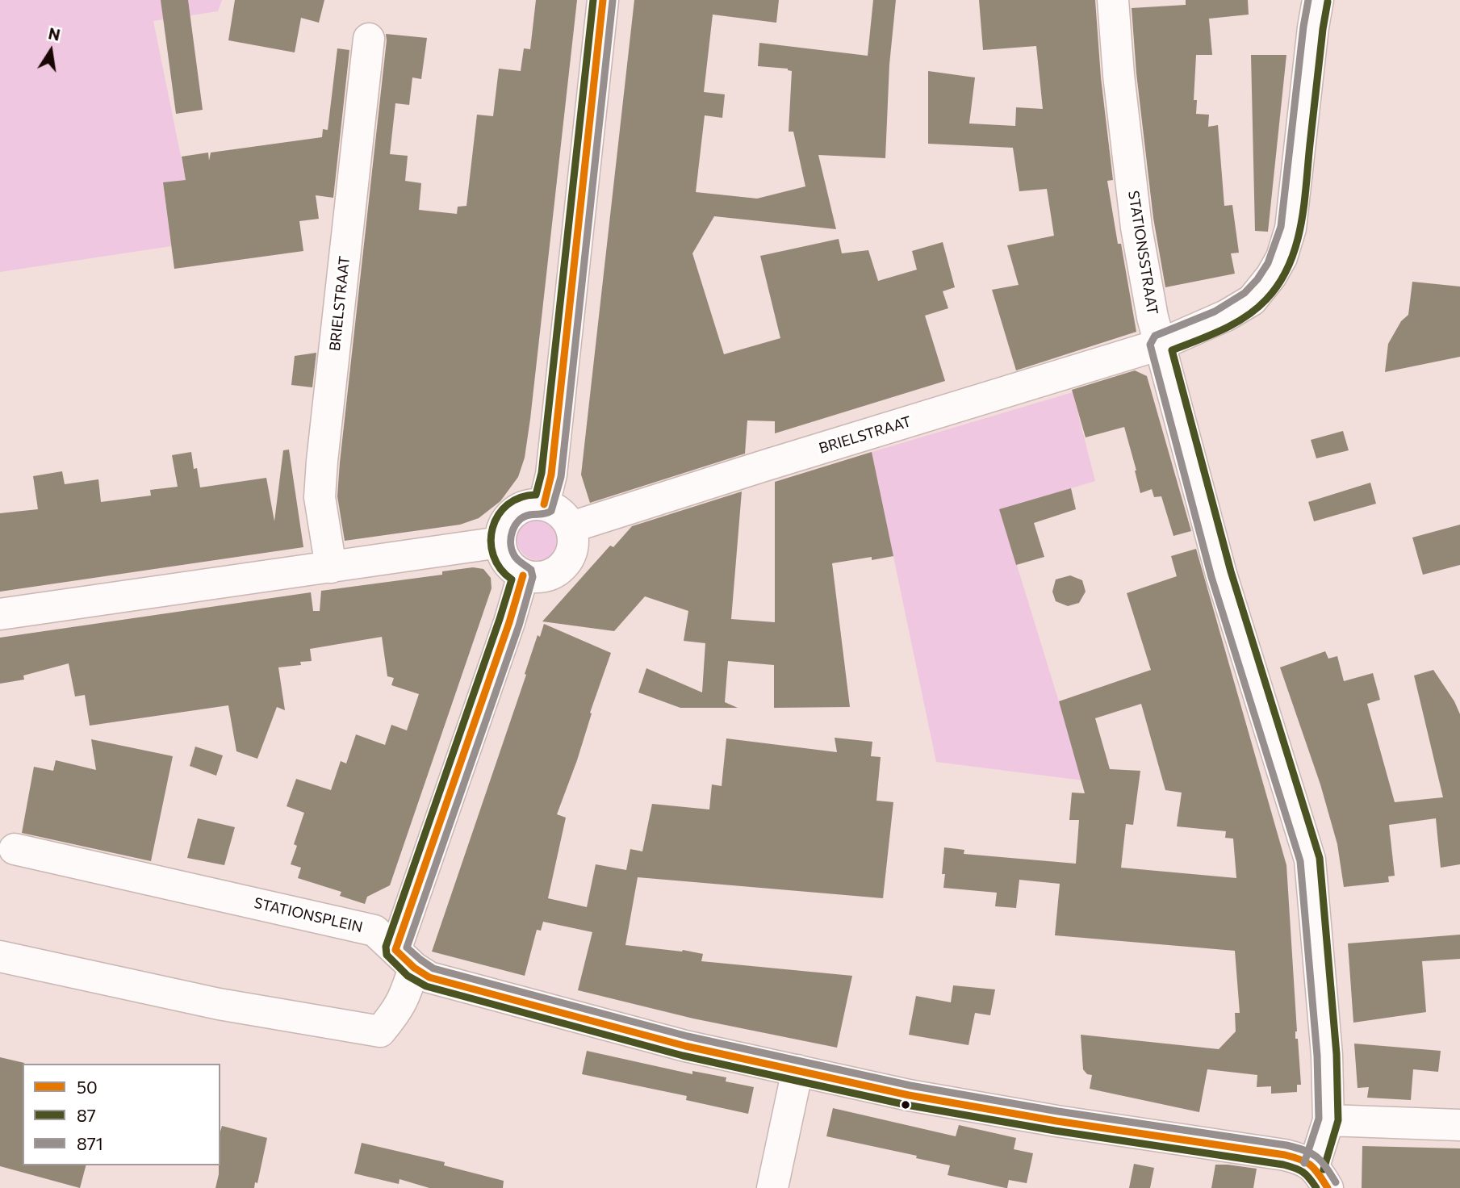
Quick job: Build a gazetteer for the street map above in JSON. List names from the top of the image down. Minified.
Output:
{"streets":{"street":["STATIONSSTRAAT","BRIELSTRAAT","STATIONSPLEIN"]},"crossings":[["STATIONSSTRAAT","BRIELSTRAAT"],["STATIONSSTRAAT","STATIONSPLEIN"]],"lines":["transit line 50","transit line 87","transit line 871"],"legend":["50","87","871"],"north":"top"}
